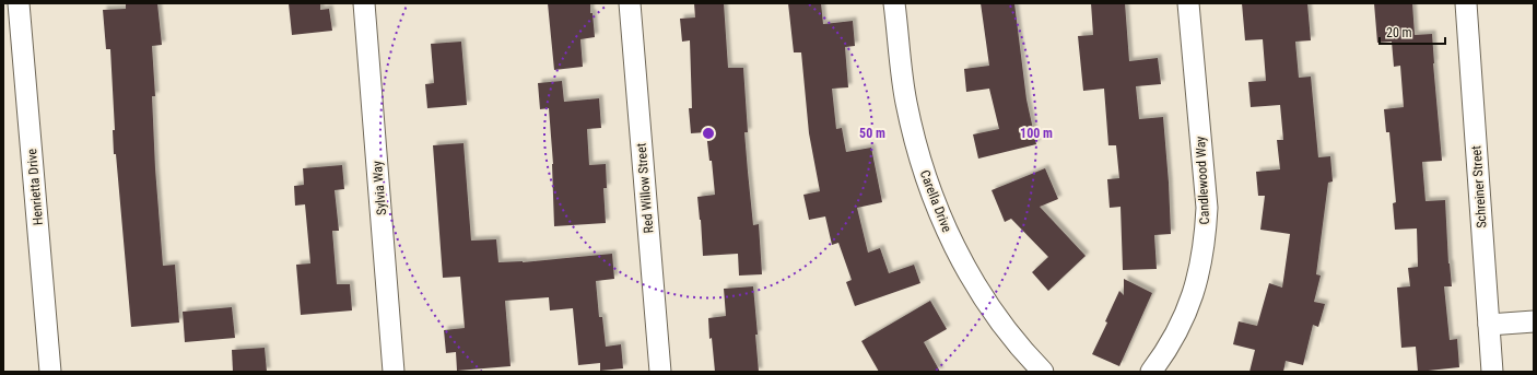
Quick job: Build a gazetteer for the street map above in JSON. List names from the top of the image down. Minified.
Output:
{"streets":{"street":["Candlewood Way","Henrietta Drive","Schreiner Street","Sylvia Way","Red Willow Street","Carella Drive"]},"scale_bar":"20 m","rings":["50 m","100 m"]}
